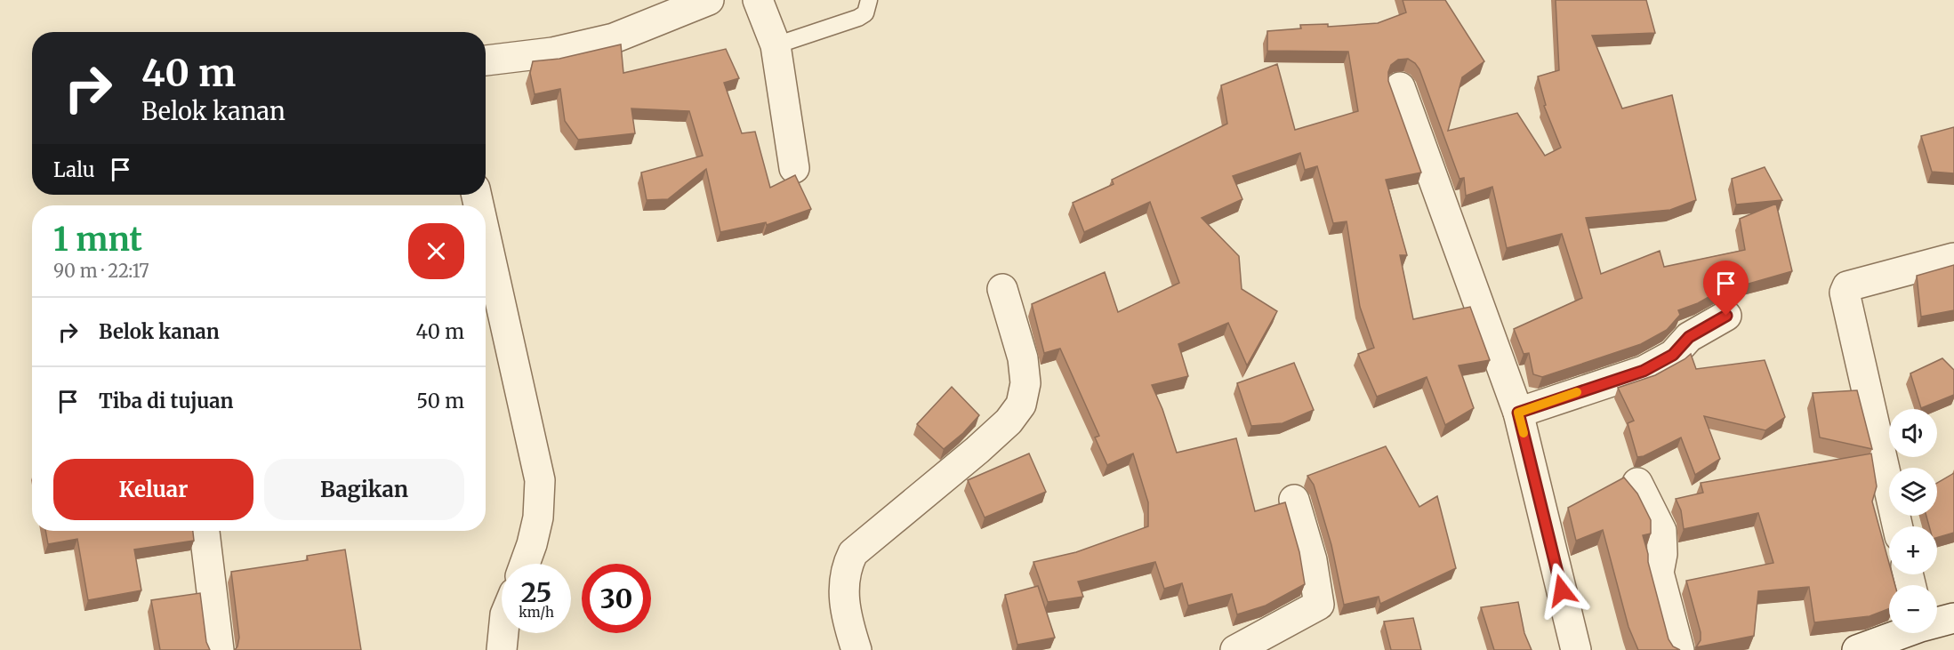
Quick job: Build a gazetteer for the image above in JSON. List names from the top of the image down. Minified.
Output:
{"page":{"turn":["40 m","Belok kanan"],"then":"Lalu","heading":["1 mnt","90 m · 22:17"],"list":[{"name":"Belok kanan","value":"40 m"},{"name":"Tiba di tujuan","value":"50 m"}],"map_buttons":["+","−"],"buttons":["Keluar","Bagikan"],"speed":"25 km/h","limit":"30"}}
